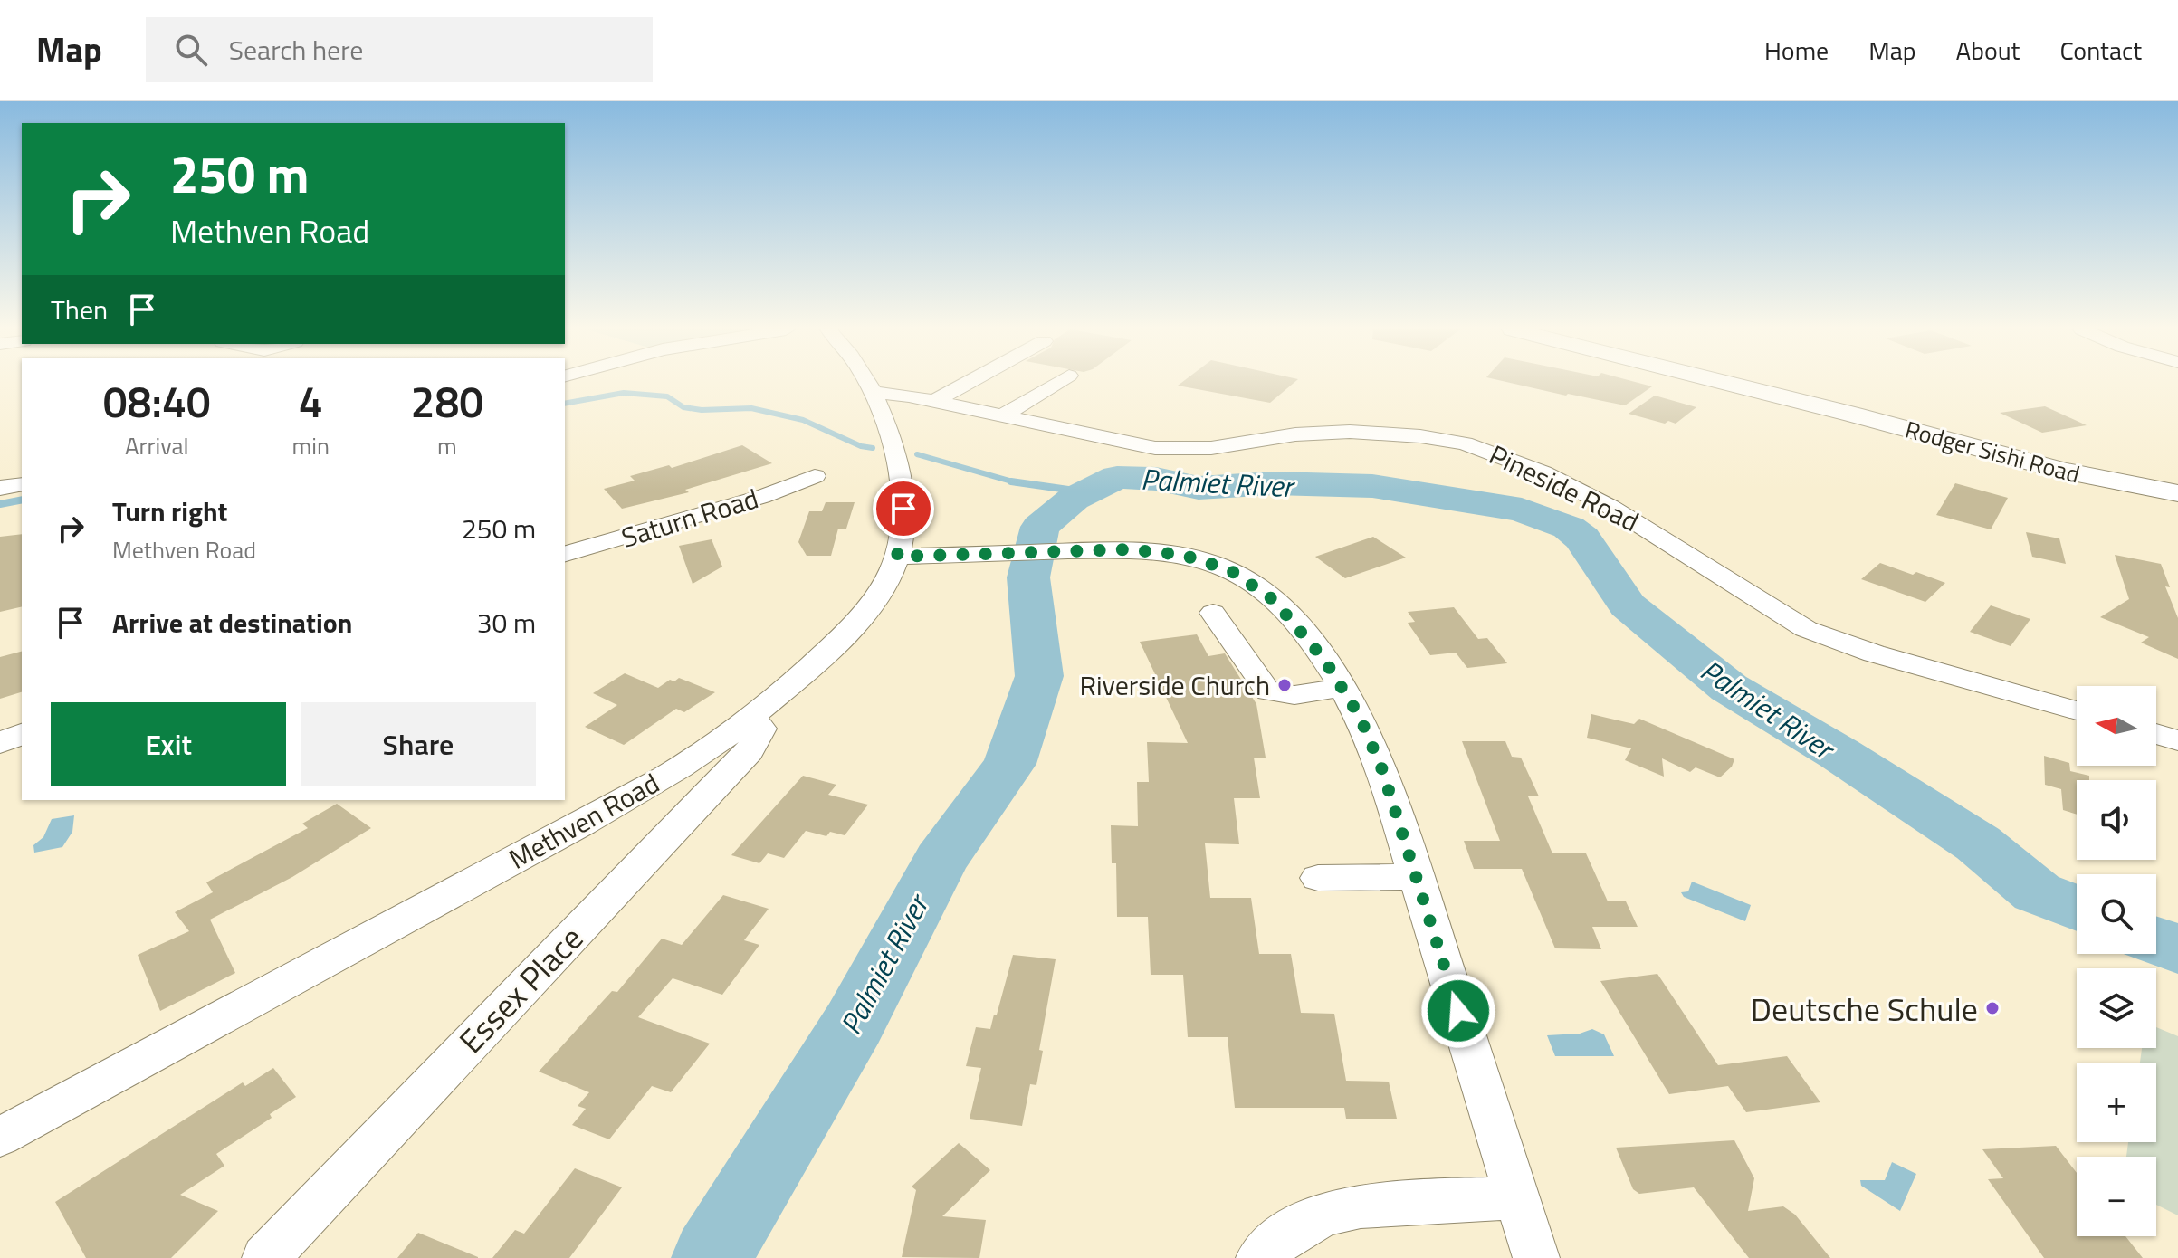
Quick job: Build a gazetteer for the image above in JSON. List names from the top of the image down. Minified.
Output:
{"streets":{"main road":["Rodger Sishi Road"],"street":["Pineside Road","Saturn Road","Methven Road","Essex Place"]},"crossings":[["Pineside Road","Methven Road"],["Methven Road","Essex Place"]],"water":["Palmiet River"],"places":["Riverside Church","Deutsche Schule"],"north":"left","page":{"header":"Map","search":"Search here","nav":["Home","Map","About","Contact"],"turn":["250 m","Methven Road"],"then":"Then","eta":["08:40","Arrival","4","min","280","m"],"list":[{"name":"Turn right","note":"Methven Road","value":"250 m"},{"name":"Arrive at destination","value":"30 m"}],"map_buttons":["+","−"],"buttons":["Exit","Share"]}}
